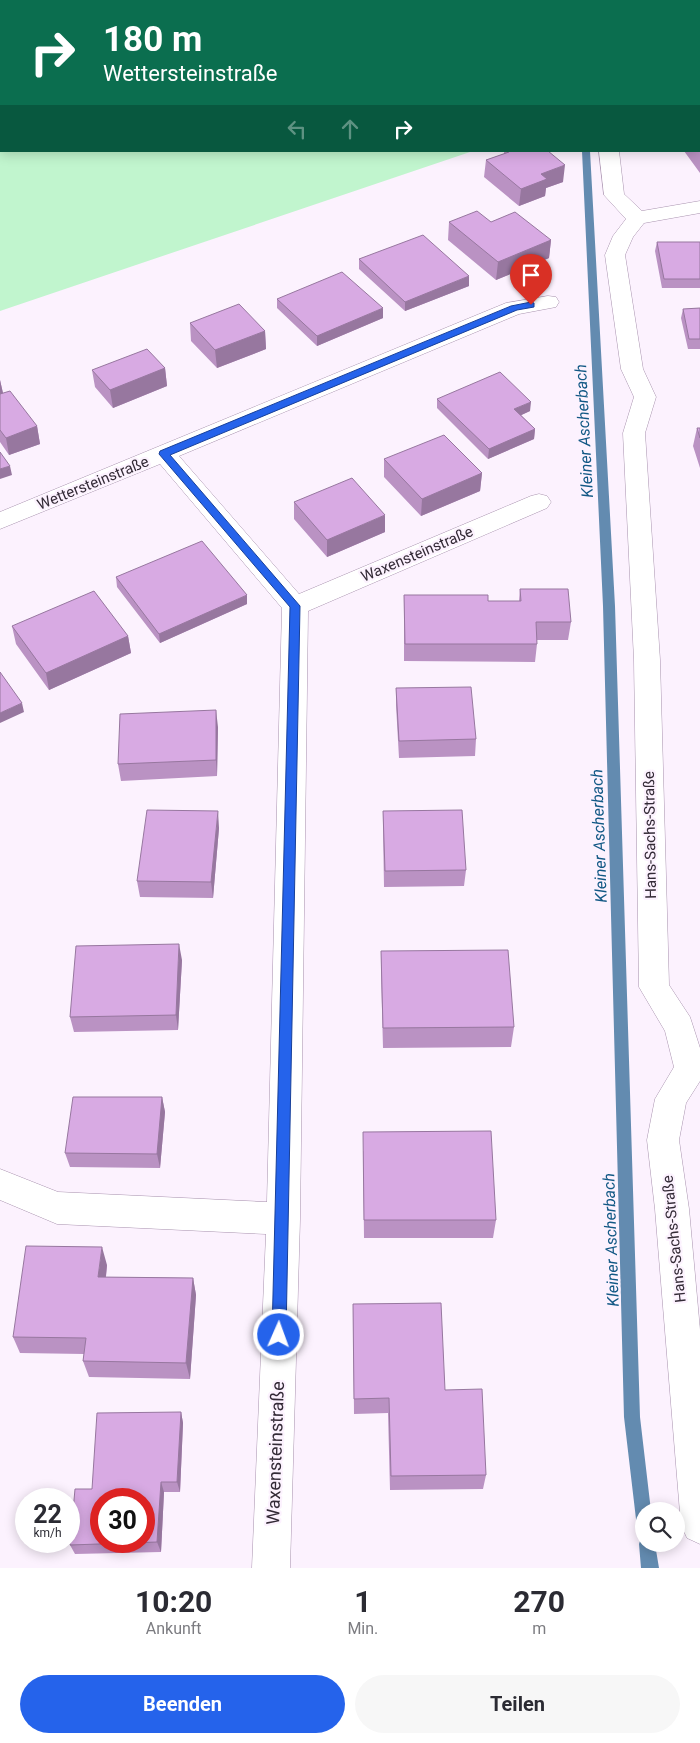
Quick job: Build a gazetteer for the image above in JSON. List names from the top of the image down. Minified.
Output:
{"streets":{"street":["Wettersteinstraße","Waxensteinstraße","Hans-Sachs-Straße"]},"water":["Kleiner Ascherbach"],"page":{"turn":["180 m","Wettersteinstraße"],"speed":"22 km/h","limit":"30","eta":["10:20","Ankunft","1","Min.","270","m"],"buttons":["Beenden","Teilen"]}}
